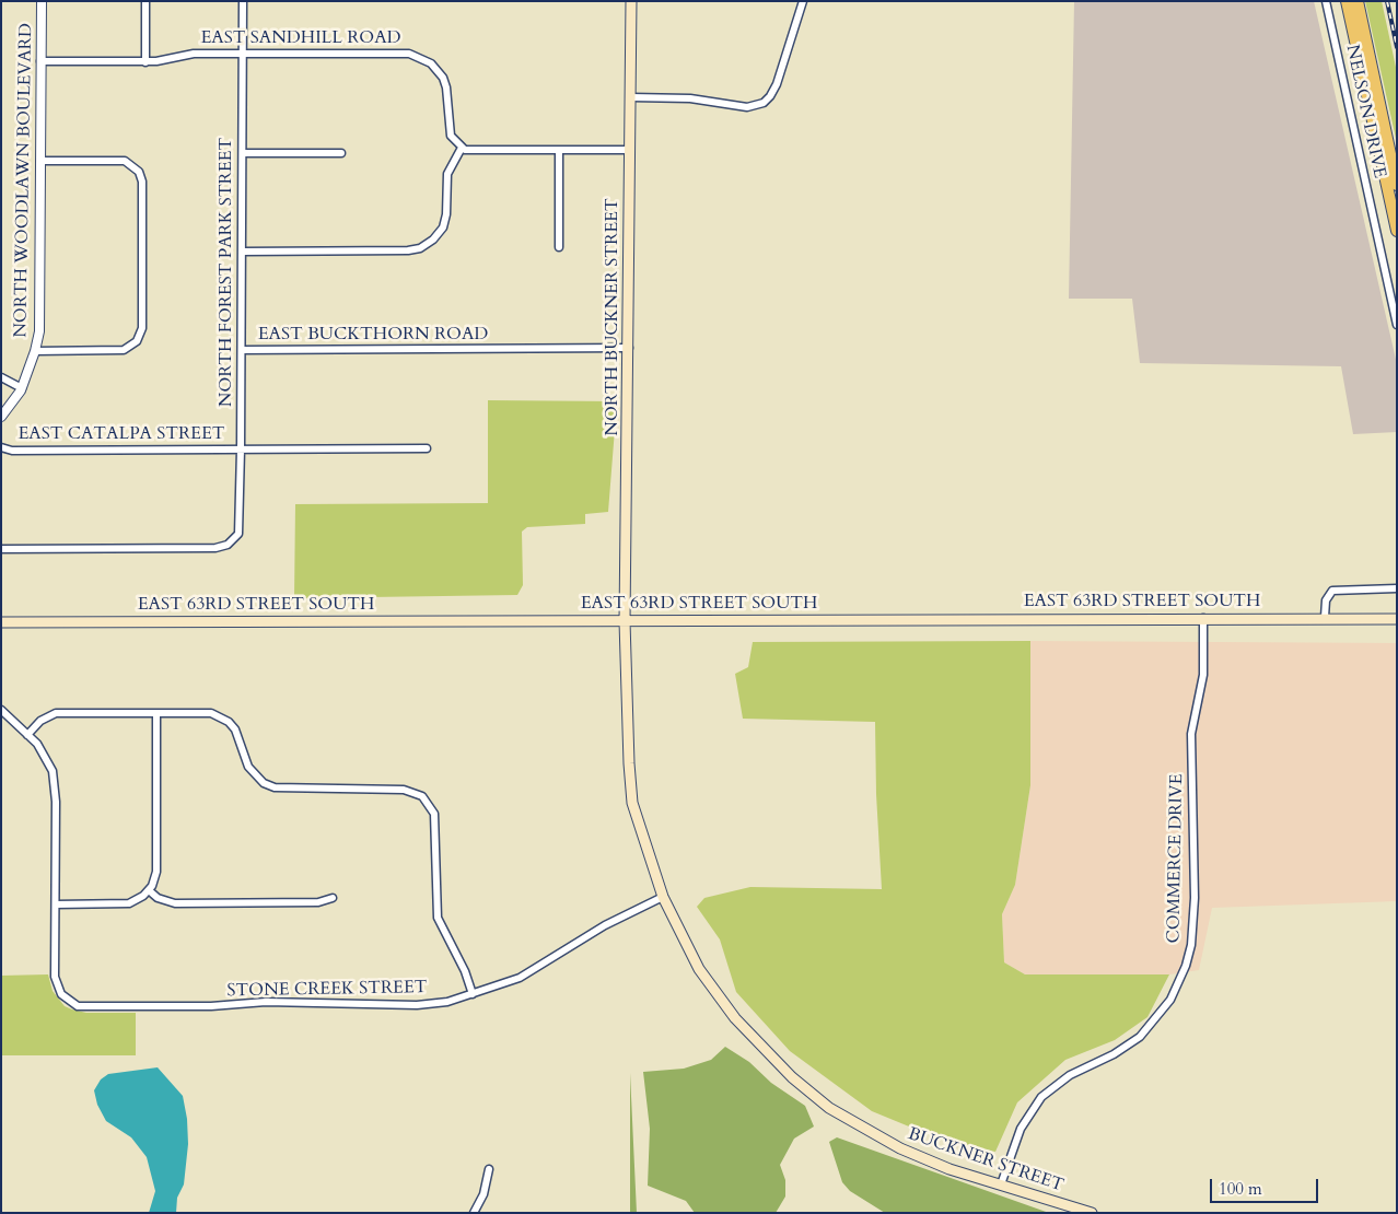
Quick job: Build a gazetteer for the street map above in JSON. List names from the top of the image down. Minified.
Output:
{"streets":{"main road":["NORTH BUCKNER STREET","EAST 63RD STREET SOUTH","BUCKNER STREET"],"street":["EAST SANDHILL ROAD","NELSON DRIVE","NORTH WOODLAWN BOULEVARD","NORTH FOREST PARK STREET","EAST BUCKTHORN ROAD","EAST CATALPA STREET","COMMERCE DRIVE","STONE CREEK STREET"]},"crossings":[["EAST SANDHILL ROAD","NORTH WOODLAWN BOULEVARD"],["EAST SANDHILL ROAD","NORTH FOREST PARK STREET"],["NORTH FOREST PARK STREET","EAST BUCKTHORN ROAD"],["NORTH FOREST PARK STREET","EAST CATALPA STREET"],["NORTH BUCKNER STREET","EAST BUCKTHORN ROAD"],["NORTH BUCKNER STREET","EAST 63RD STREET SOUTH"],["NORTH BUCKNER STREET","BUCKNER STREET"],["EAST 63RD STREET SOUTH","COMMERCE DRIVE"],["COMMERCE DRIVE","BUCKNER STREET"],["STONE CREEK STREET","BUCKNER STREET"]],"scale_bar":"100 m"}
